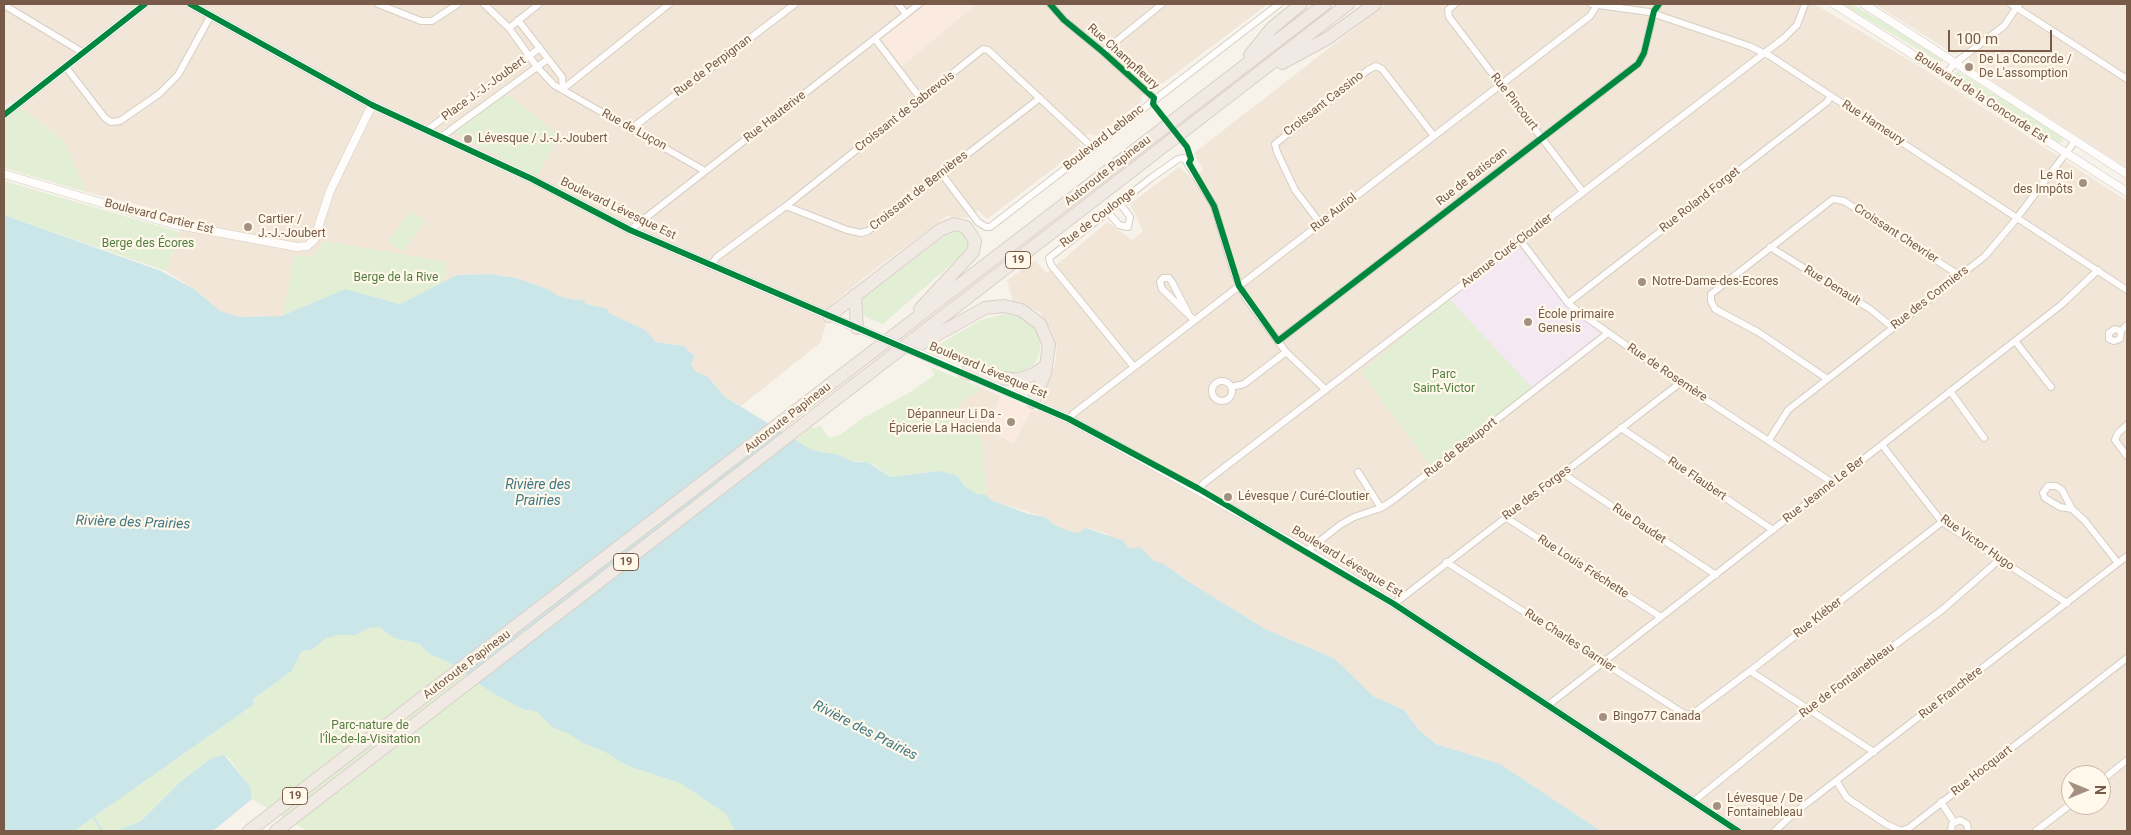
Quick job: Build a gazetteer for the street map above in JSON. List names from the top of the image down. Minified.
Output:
{"streets":{"highway":["Autoroute Papineau","19"],"street":["Rue Champfleury","Rue de Perpignan","Place J.-J.-Joubert","Boulevard de la Concorde Est","Rue Pincourt","Croissant Cassino","Croissant de Sabrevois","Rue Hauterive","Rue Hameury","Rue de Luçon","Boulevard Leblanc","Rue de Batiscan","Croissant de Bernières","Rue Roland Forget","Boulevard Lévesque Est","Rue Auriol","Boulevard Cartier Est","Rue de Coulonge","Croissant Chevrier","Avenue Curé-Cloutier","Rue Denault","Rue des Cormiers","Rue de Rosemère","Rue de Beauport","Rue Flaubert","Rue Jeanne Le Ber","Rue des Forges","Rue Daudet","Rue Victor Hugo","Rue Louis Fréchette","Rue Kléber","Rue Charles Garnier","Rue de Fontainebleau","Rue Franchère","Rue Hocquart"]},"crossings":[["Rue Champfleury","Boulevard Leblanc"],["Rue de Perpignan","Rue de Luçon"],["Place J.-J.-Joubert","Rue de Luçon"],["Place J.-J.-Joubert","Boulevard Lévesque Est"],["Boulevard de la Concorde Est","Rue des Cormiers"],["Rue Pincourt","Rue de Batiscan"],["Rue Pincourt","Rue Auriol"],["Rue Pincourt","Avenue Curé-Cloutier"],["Croissant Cassino","Rue Auriol"],["Croissant de Sabrevois","Boulevard Leblanc"],["Croissant de Sabrevois","Croissant de Bernières"],["Croissant de Sabrevois","Boulevard Lévesque Est"],["Rue Hauterive","Rue de Luçon"],["Rue Hauterive","Boulevard Lévesque Est"],["Rue Hameury","Rue de Batiscan"],["Rue Hameury","Rue Roland Forget"],["Rue Hameury","Rue Auriol"],["Rue Hameury","Avenue Curé-Cloutier"],["Rue Hameury","Rue des Cormiers"],["Rue Hameury","Rue Jeanne Le Ber"],["Boulevard Leblanc","Croissant de Bernières"],["Rue Roland Forget","Rue de Rosemère"],["Boulevard Lévesque Est","Rue Auriol"],["Boulevard Lévesque Est","Boulevard Cartier Est"],["Boulevard Lévesque Est","Avenue Curé-Cloutier"],["Boulevard Lévesque Est","Rue de Beauport"],["Boulevard Lévesque Est","Rue Jeanne Le Ber"],["Boulevard Lévesque Est","Rue des Forges"],["Boulevard Lévesque Est","Rue de Fontainebleau"],["Rue Auriol","Rue de Coulonge"],["Croissant Chevrier","Rue Denault"],["Croissant Chevrier","Rue des Cormiers"],["Avenue Curé-Cloutier","Rue de Rosemère"],["Rue Denault","Rue des Cormiers"],["Rue des Cormiers","Rue de Rosemère"],["Rue de Rosemère","Rue de Beauport"],["Rue de Rosemère","Rue Jeanne Le Ber"],["Rue de Rosemère","Rue des Forges"],["Rue Flaubert","Rue Jeanne Le Ber"],["Rue Flaubert","Rue des Forges"],["Rue Jeanne Le Ber","Rue Daudet"],["Rue Jeanne Le Ber","Rue Victor Hugo"],["Rue Jeanne Le Ber","Rue Louis Fréchette"],["Rue Jeanne Le Ber","Rue Charles Garnier"],["Rue des Forges","Rue Daudet"],["Rue des Forges","Rue Louis Fréchette"],["Rue des Forges","Rue Charles Garnier"],["Rue Victor Hugo","Rue Kléber"],["Rue Victor Hugo","Rue de Fontainebleau"],["Rue Victor Hugo","Rue Franchère"],["Rue Kléber","Rue Charles Garnier"],["Rue Franchère","Rue Hocquart"]],"water":["Rivière des Prairies"],"parks":["Berge des Écores","Berge de la Rive","Parc Saint-Victor","Parc-nature de l'Île-de-la-Visitation"],"places":["De La Concorde / De L'assomption","Lévesque / J.-J.-Joubert","Le Roi des Impôts","Cartier / J.-J.-Joubert","Notre-Dame-des-Ecores","École primaire Genesis","Dépanneur Li Da - Épicerie La Hacienda","Lévesque / Curé-Cloutier","Bingo77 Canada","Lévesque / De Fontainebleau"],"scale_bar":"100 m","north":"right"}
